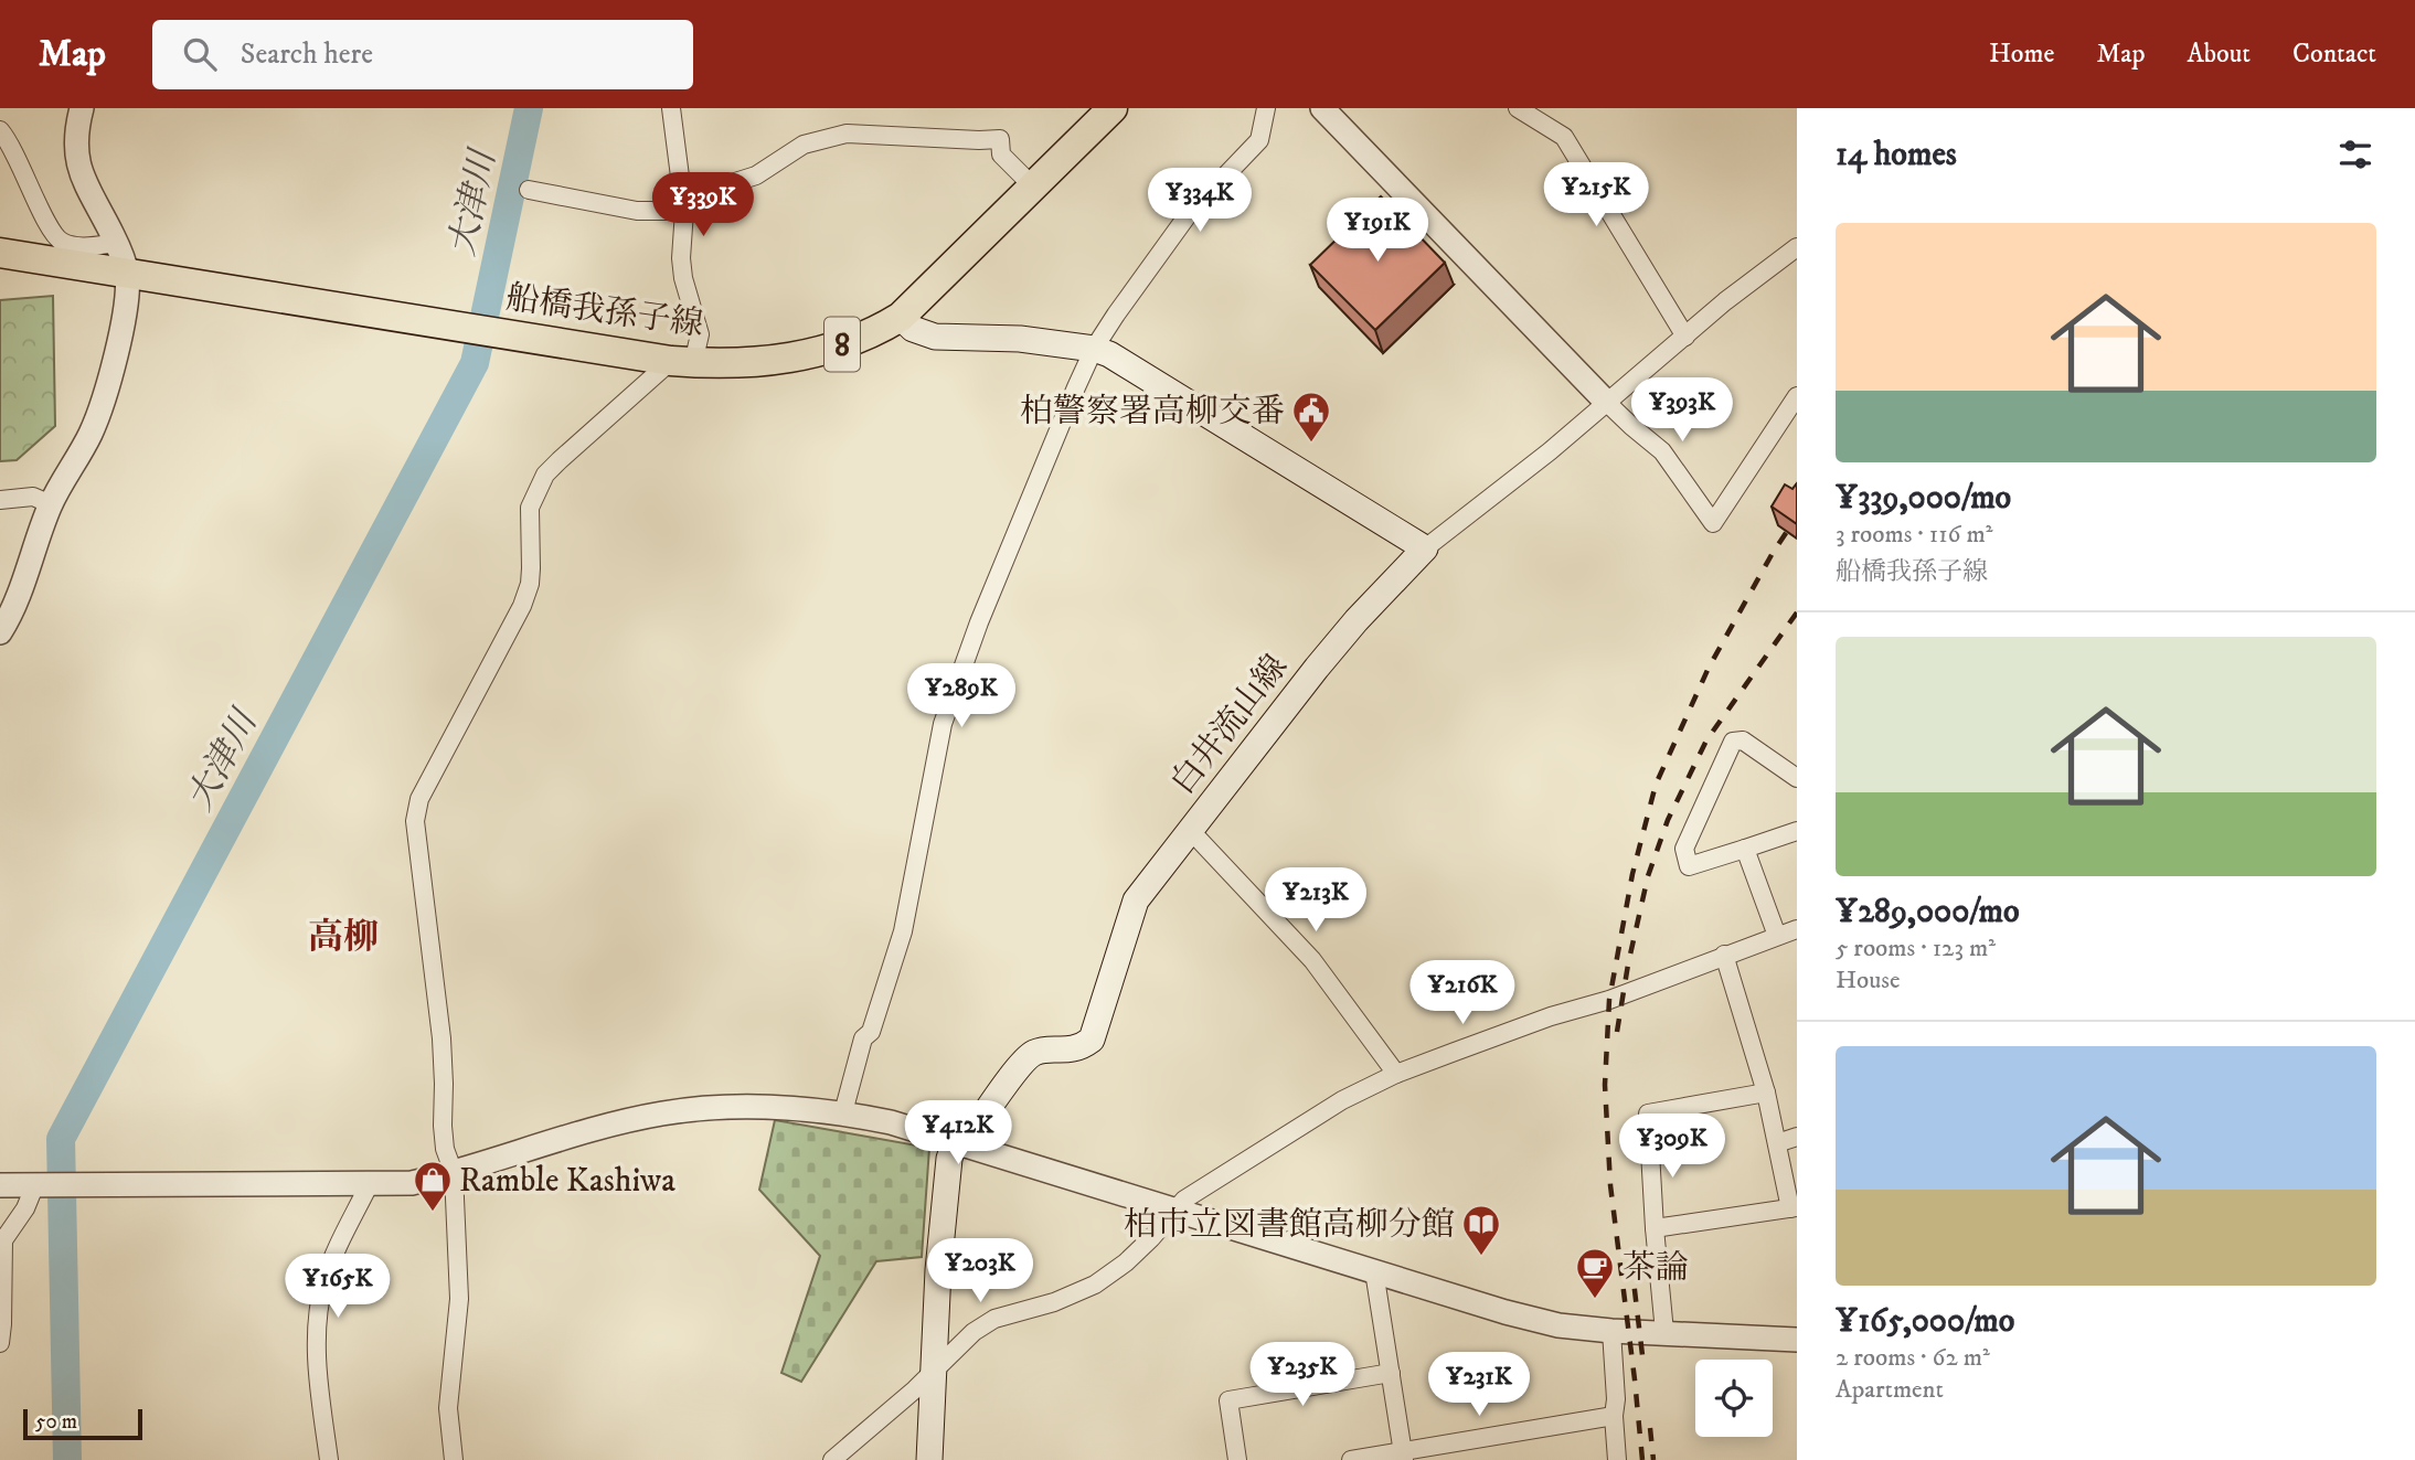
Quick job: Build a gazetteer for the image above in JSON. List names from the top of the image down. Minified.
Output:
{"streets":{"main road":["船橋我孫子線","8","白井流山線"]},"districts":["高柳"],"water":["大津川"],"places":{"public building":["柏警察署高柳交番"],"shop":["Ramble Kashiwa"],"library":["柏市立図書館高柳分館"],"cafe":["茶論"]},"scale_bar":"50 m","page":{"header":"Map","search":"Search here","nav":["Home","Map","About","Contact"],"heading":"14 homes","price":["¥215K","¥334K","¥339K","¥191K","¥393K","¥289K","¥213K","¥216K","¥412K","¥309K","¥203K","¥165K","¥235K","¥231K"],"list":[{"name":"¥339,000/mo","note":"3 rooms · 116 m² · 船橋我孫子線"},{"name":"¥289,000/mo","note":"5 rooms · 123 m² · House"},{"name":"¥165,000/mo","note":"2 rooms · 62 m² · Apartment"}],"scale":"50 m"}}
